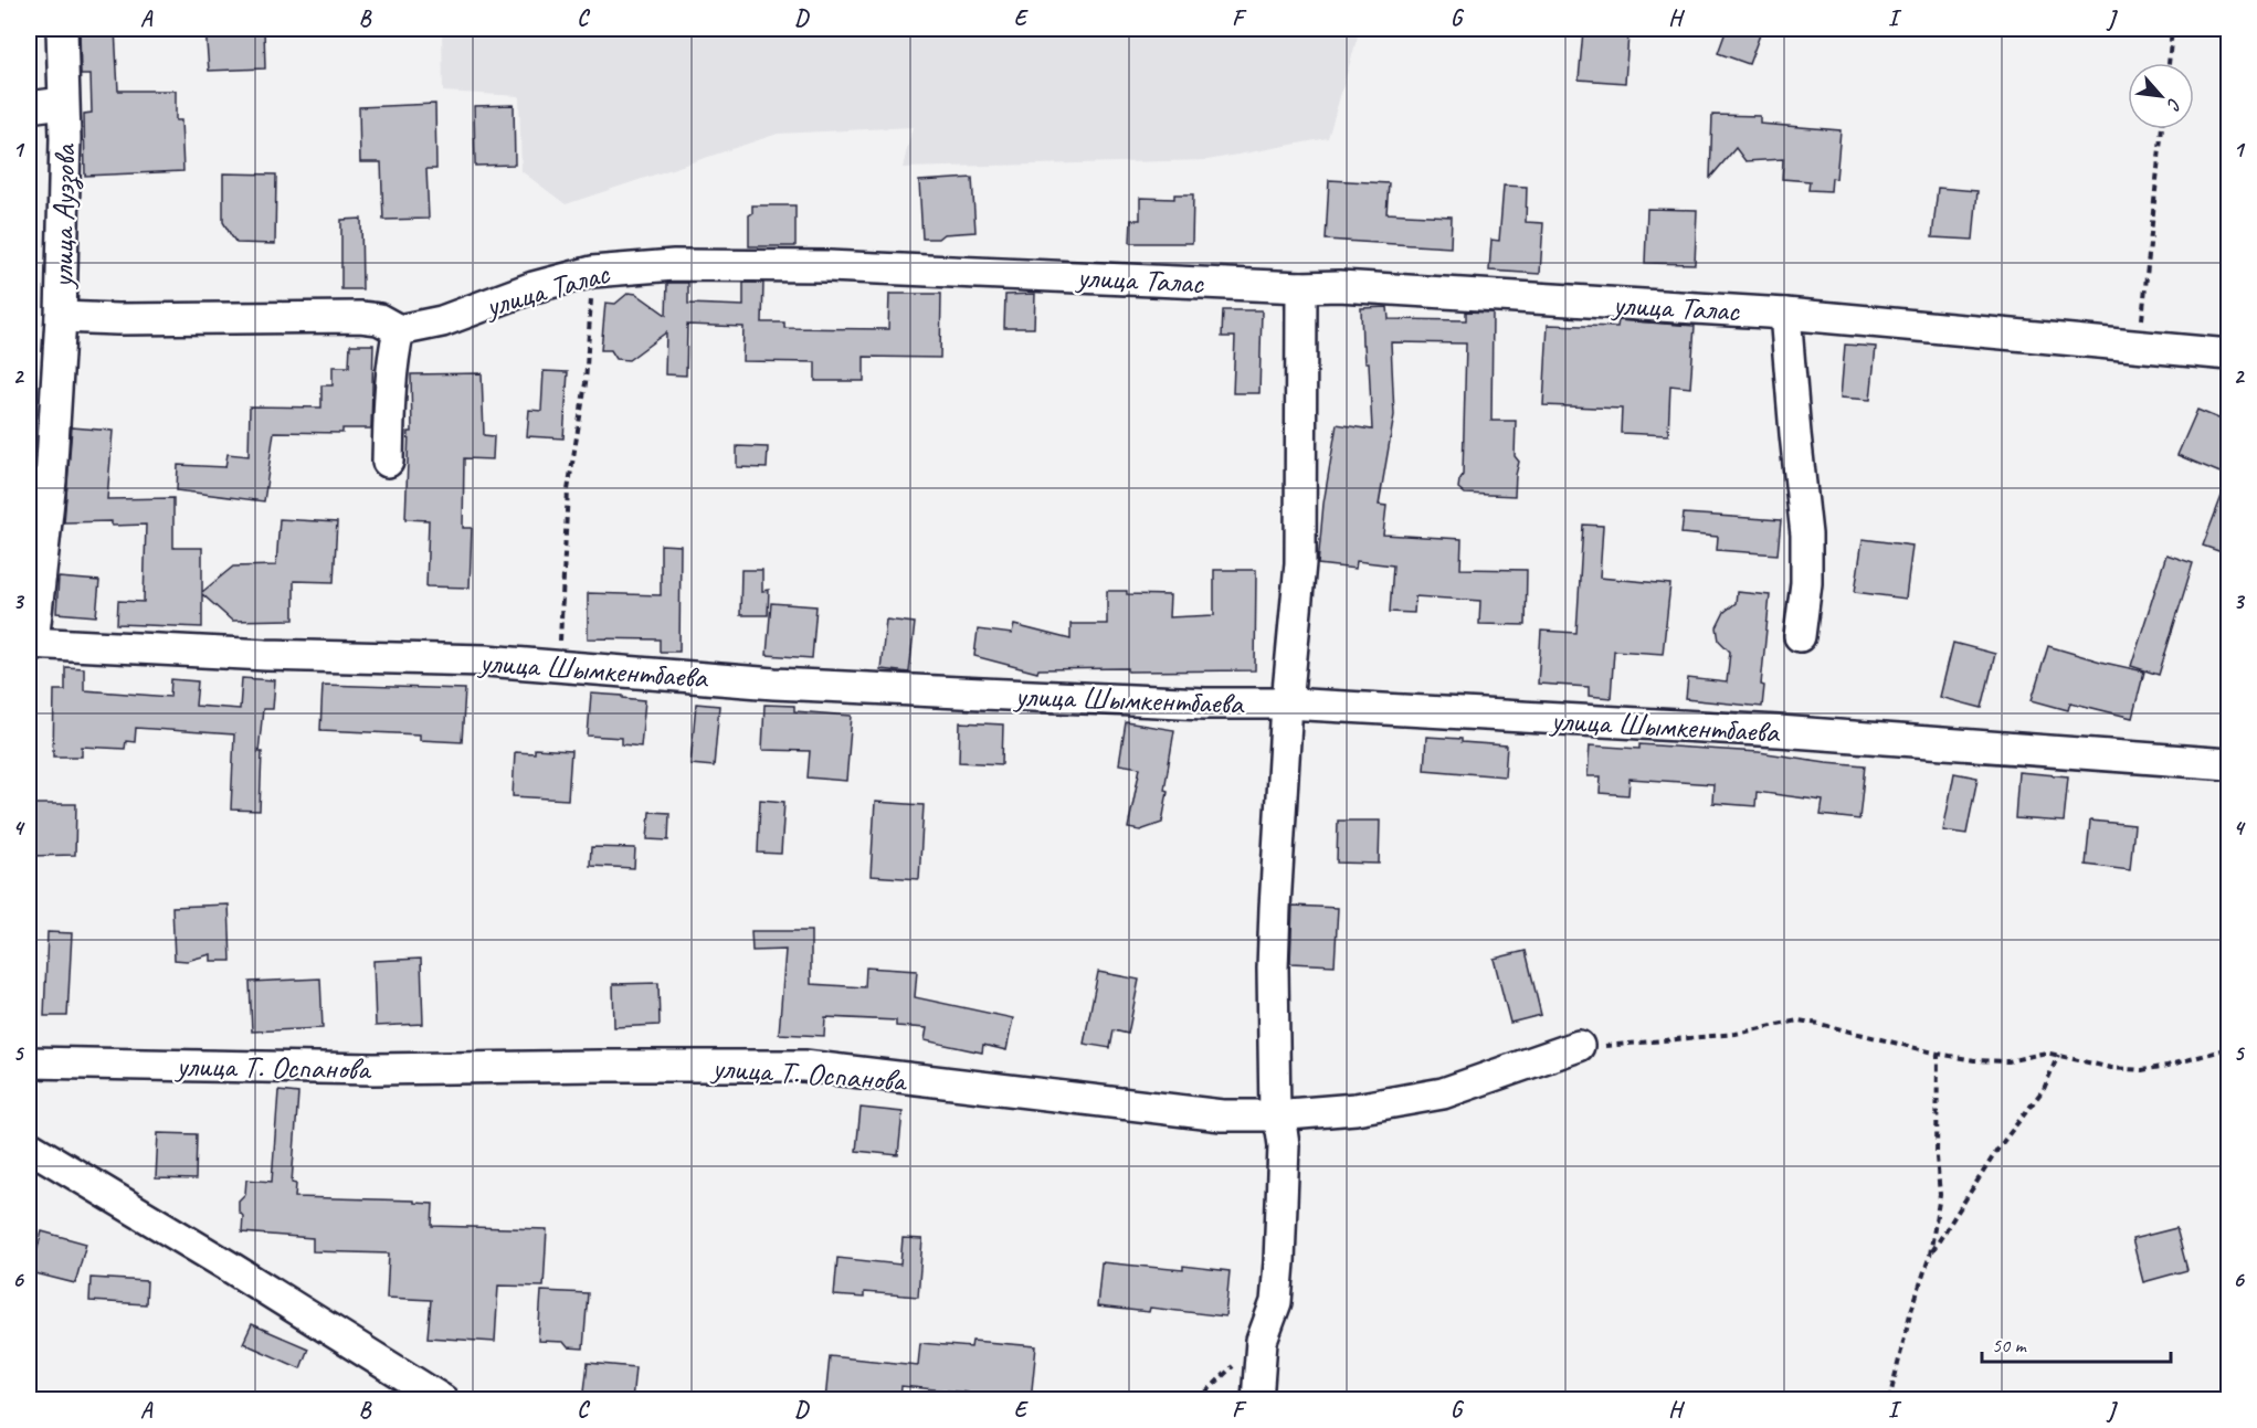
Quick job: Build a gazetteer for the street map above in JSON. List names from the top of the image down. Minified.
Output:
{"streets":{"street":["улица Ауэзова","улица Талас","улица Шымкентбаева","улица Т. Оспанова"]},"crossings":[["улица Ауэзова","улица Шымкентбаева"]],"scale_bar":"50 m","north":"bottom right","grid":{"columns":["A","B","C","D","E","F","G","H","I","J"],"rows":["1","2","3","4","5","6"]}}
